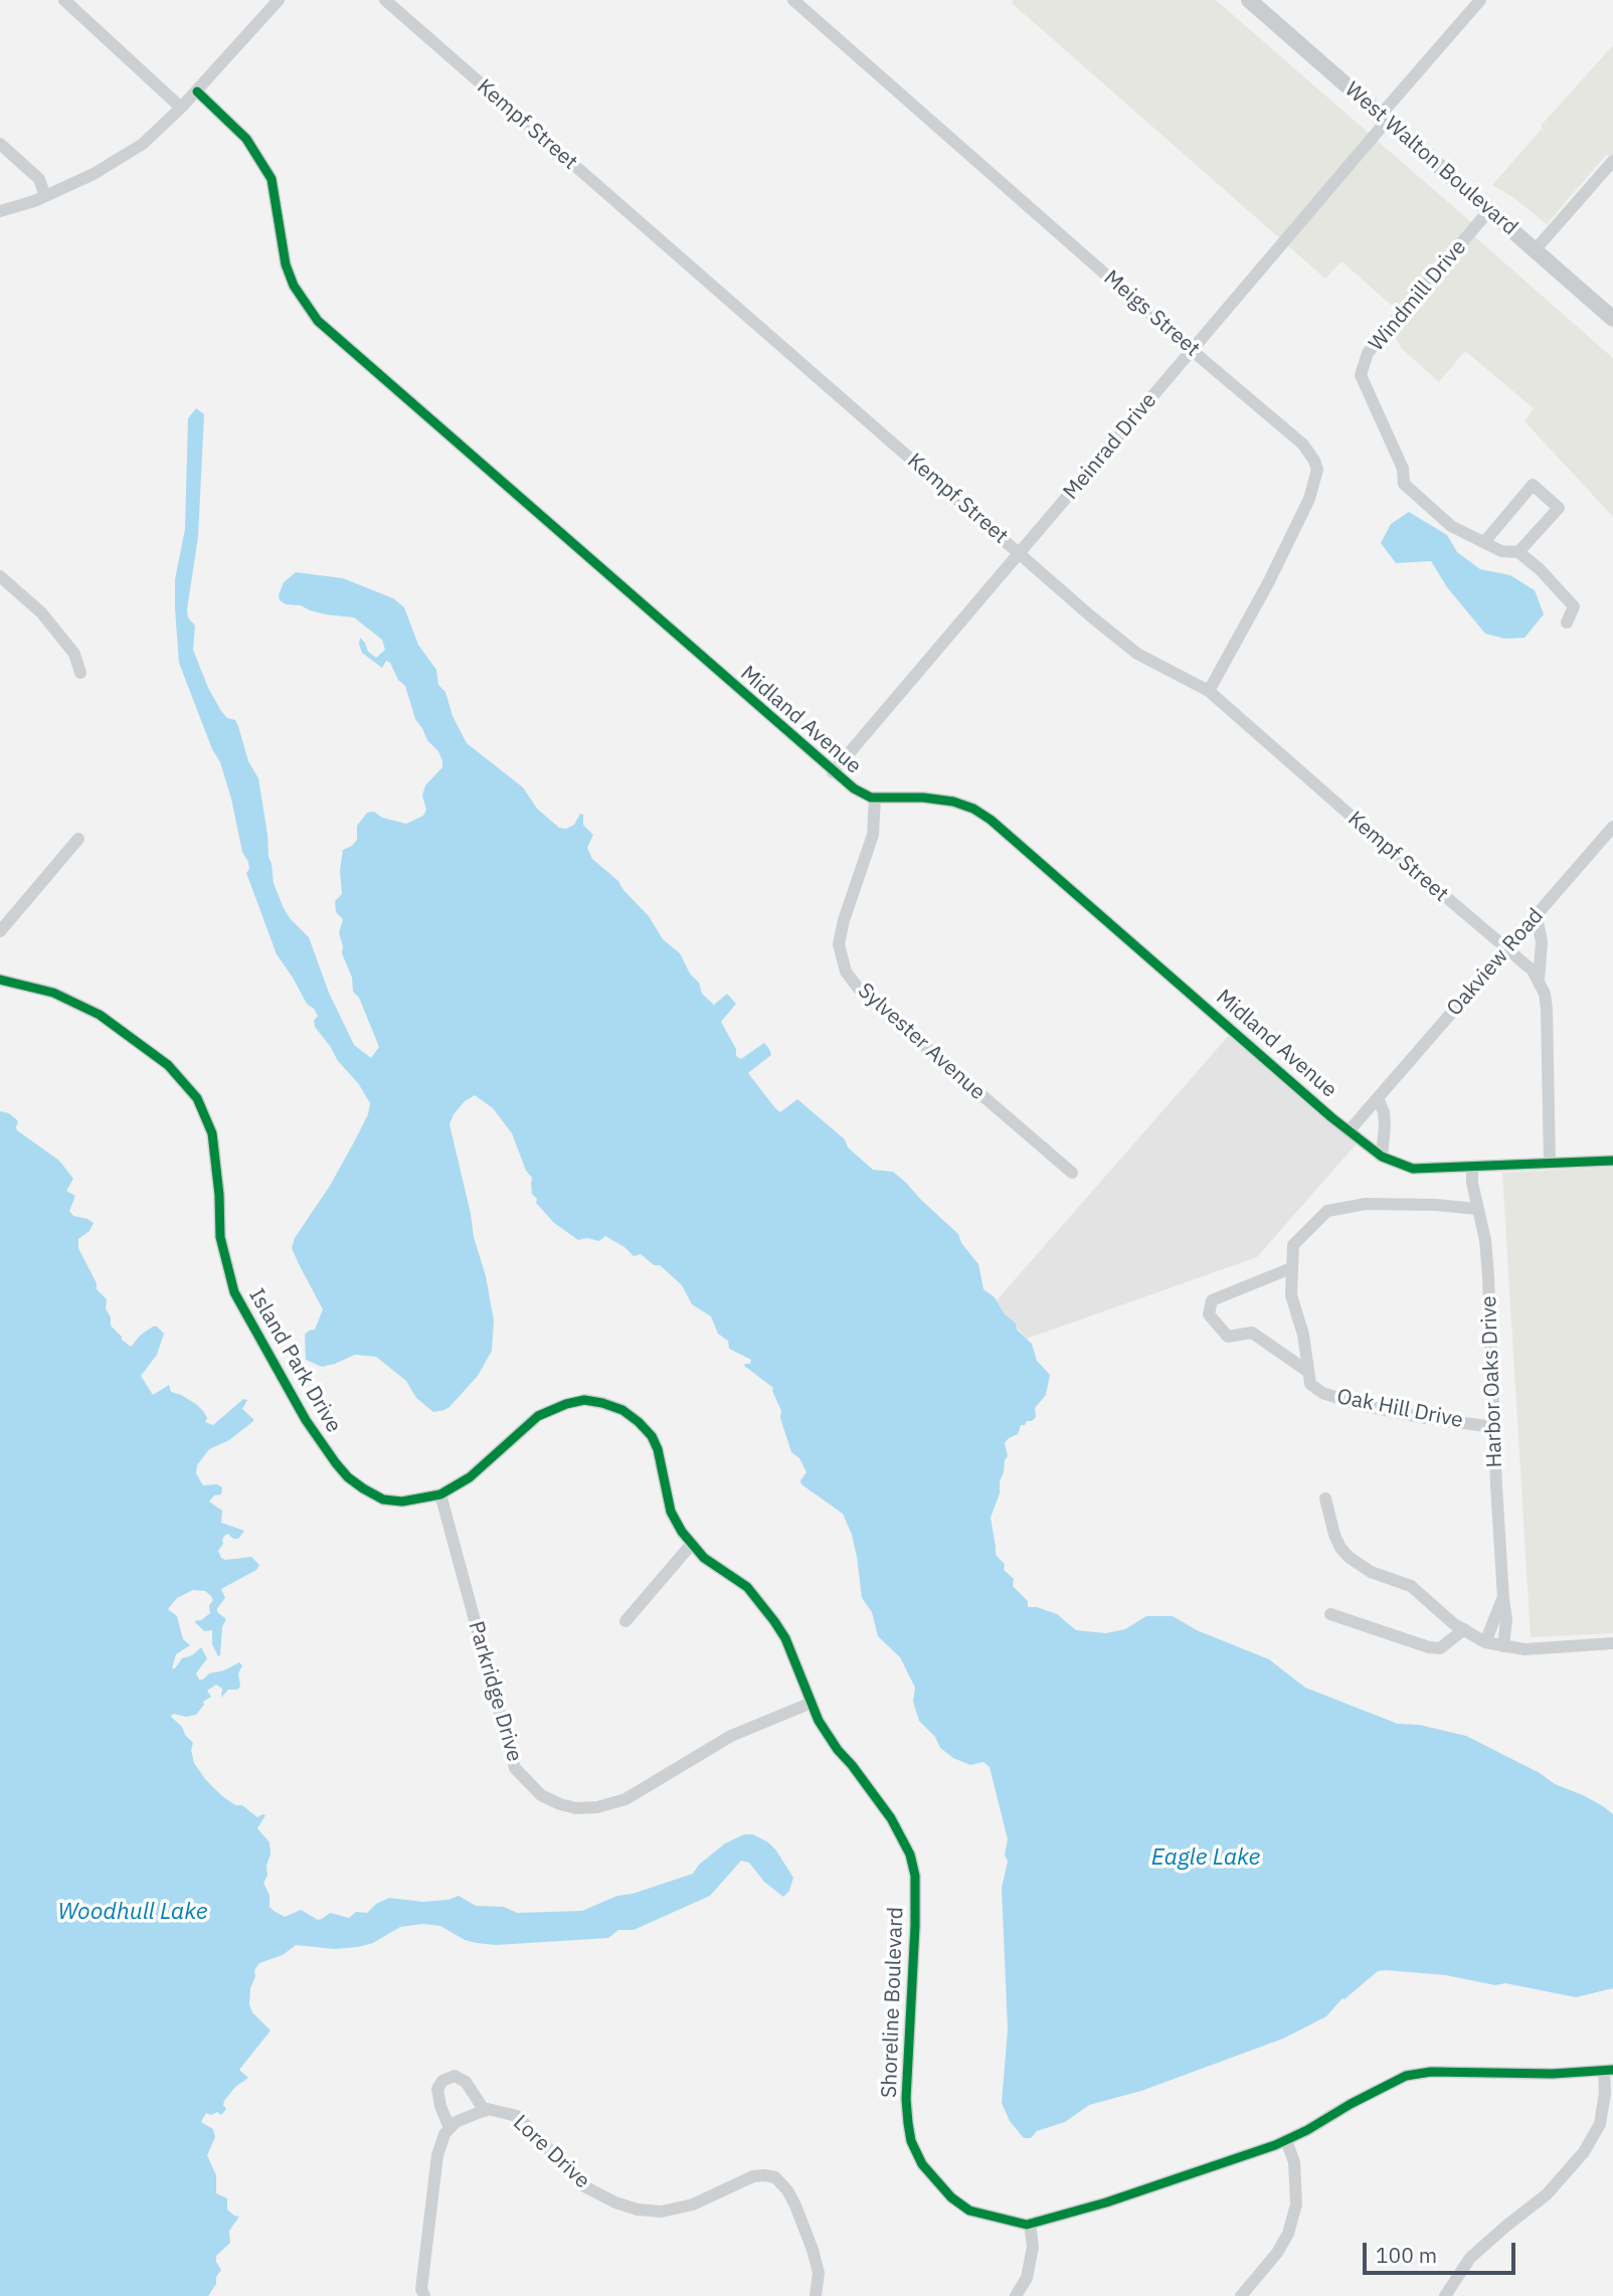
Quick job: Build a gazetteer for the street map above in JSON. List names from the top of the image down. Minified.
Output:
{"streets":{"main road":["West Walton Boulevard"],"street":["Kempf Street","Windmill Drive","Meigs Street","Meinrad Drive","Midland Avenue","Oakview Road","Sylvester Avenue","Island Park Drive","Harbor Oaks Drive","Oak Hill Drive","Parkridge Drive","Shoreline Boulevard","Lore Drive"]},"crossings":[["Kempf Street","Meigs Street"],["Kempf Street","Meinrad Drive"],["Kempf Street","Oakview Road"],["West Walton Boulevard","Windmill Drive"],["West Walton Boulevard","Meinrad Drive"],["Meigs Street","Meinrad Drive"],["Meinrad Drive","Midland Avenue"],["Midland Avenue","Oakview Road"],["Midland Avenue","Sylvester Avenue"],["Midland Avenue","Harbor Oaks Drive"],["Island Park Drive","Parkridge Drive"],["Island Park Drive","Shoreline Boulevard"],["Harbor Oaks Drive","Oak Hill Drive"],["Parkridge Drive","Shoreline Boulevard"]],"water":["Eagle Lake","Woodhull Lake"],"scale_bar":"100 m"}
